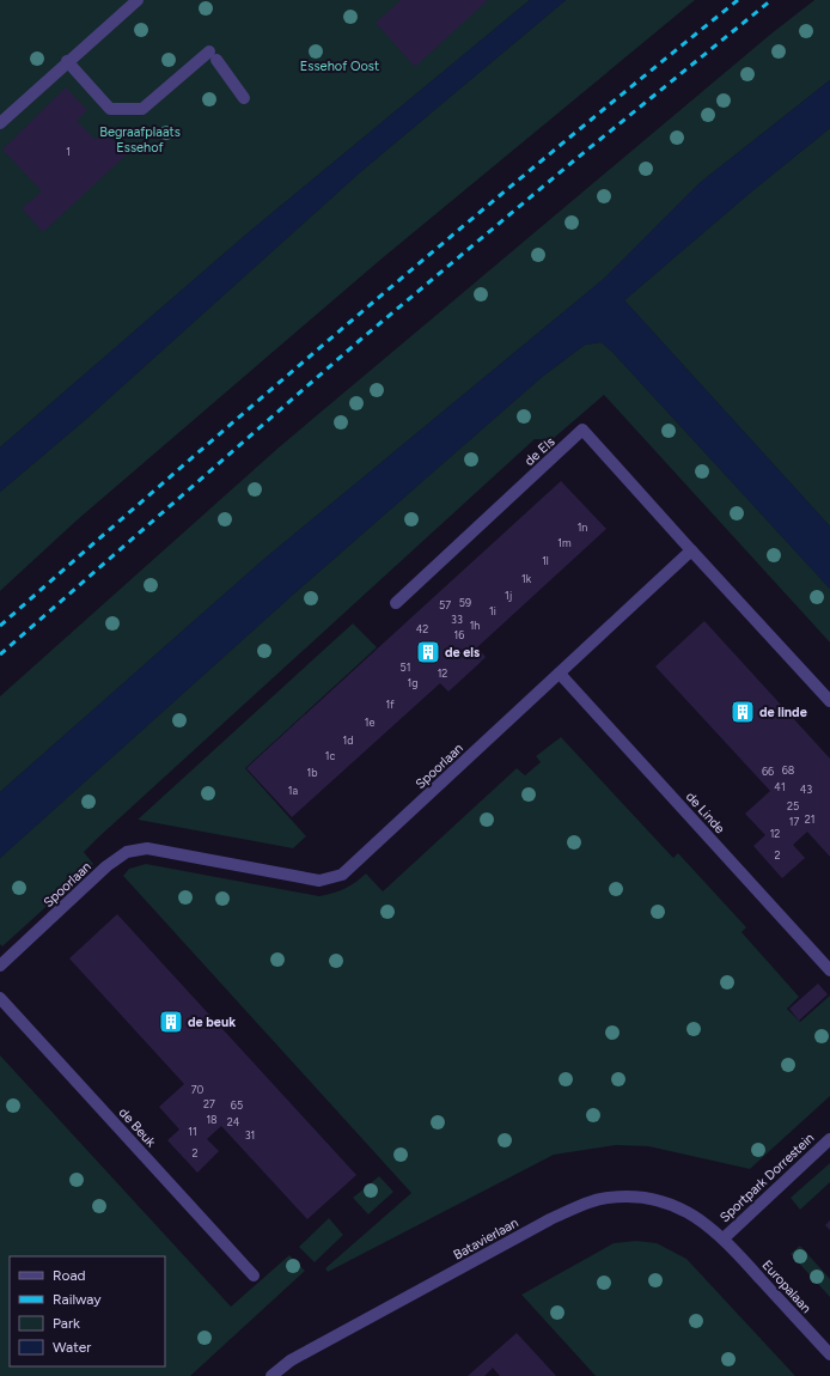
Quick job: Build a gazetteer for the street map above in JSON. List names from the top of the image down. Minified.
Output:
{"streets":{"street":["de Els","Spoorlaan","de Linde","de Beuk","Sportpark Dorrestein","Batavierlaan","Europalaan"]},"crossings":[["de Els","Spoorlaan"],["Spoorlaan","de Linde"],["Sportpark Dorrestein","Batavierlaan"],["Sportpark Dorrestein","Europalaan"],["Batavierlaan","Europalaan"]],"parks":["Essehof Oost","Begraafplaats Essehof"],"places":{"building":["de els","de linde","de beuk"]},"house_numbers":["1","1n","1m","1l","1k","1j","59","57","1i","33","1h","42","16","51","12","1g","1f","1e","1d","1c","68","66","1b","41","43","1a","25","21","17","12","2","70","27","65","18","24","11","31","2"],"legend":["Road","Railway","Park","Water"]}
